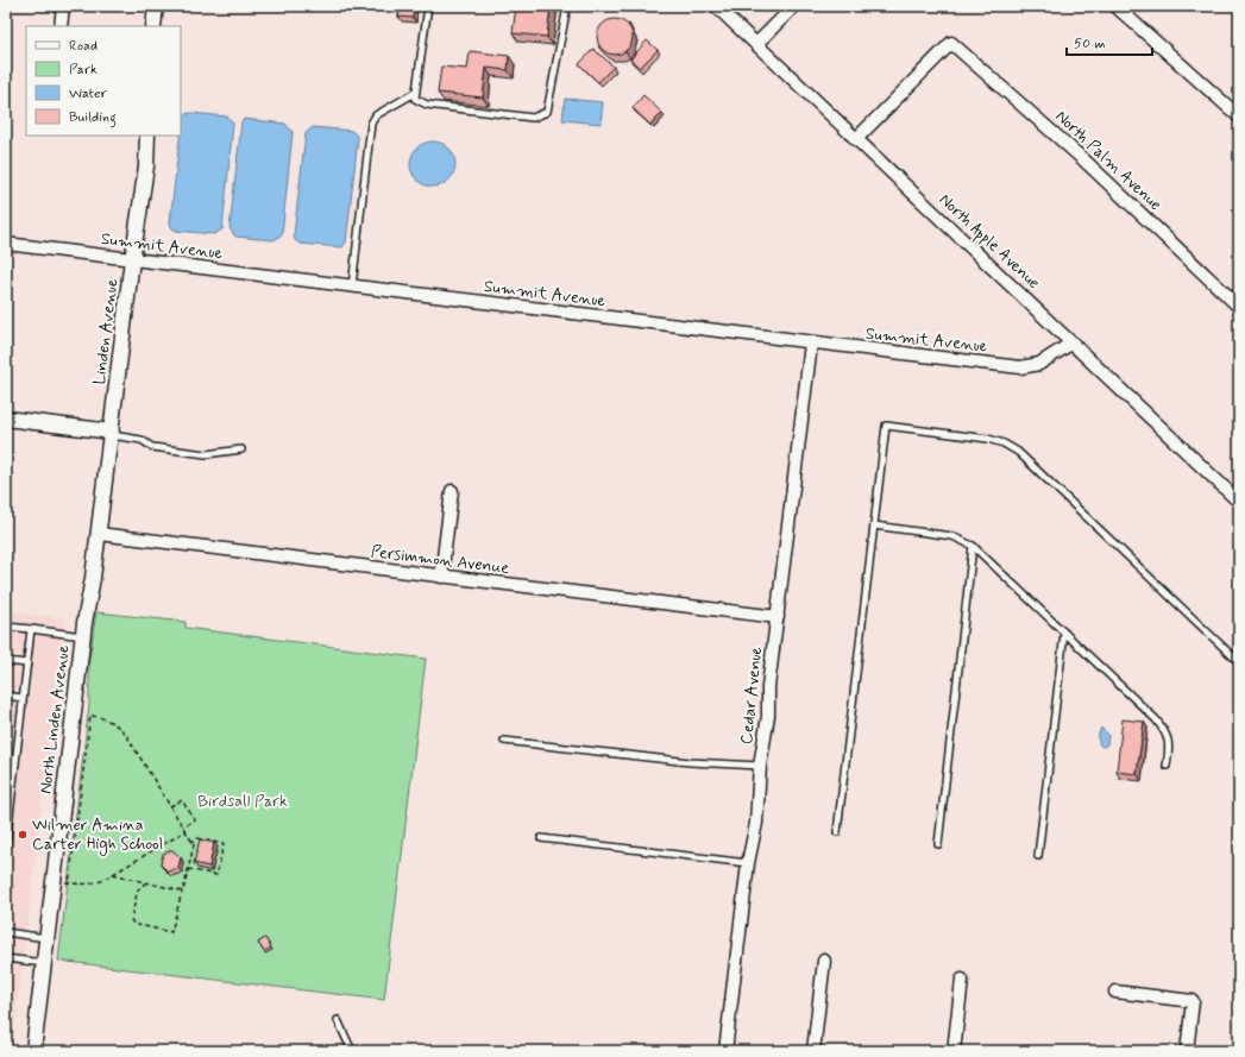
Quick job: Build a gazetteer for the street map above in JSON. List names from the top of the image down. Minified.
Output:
{"streets":{"street":["North Palm Avenue","North Apple Avenue","Summit Avenue","Linden Avenue","Persimmon Avenue","Cedar Avenue","North Linden Avenue"]},"crossings":[["North Palm Avenue","North Apple Avenue"],["North Apple Avenue","Summit Avenue"],["Summit Avenue","Linden Avenue"],["Summit Avenue","Cedar Avenue"],["Linden Avenue","Persimmon Avenue"],["Linden Avenue","North Linden Avenue"],["Persimmon Avenue","Cedar Avenue"],["Persimmon Avenue","North Linden Avenue"]],"parks":["Birdsall Park"],"places":["Wilmer Amina Carter High School"],"legend":["Road","Park","Water","Building"],"scale_bar":"50 m"}
